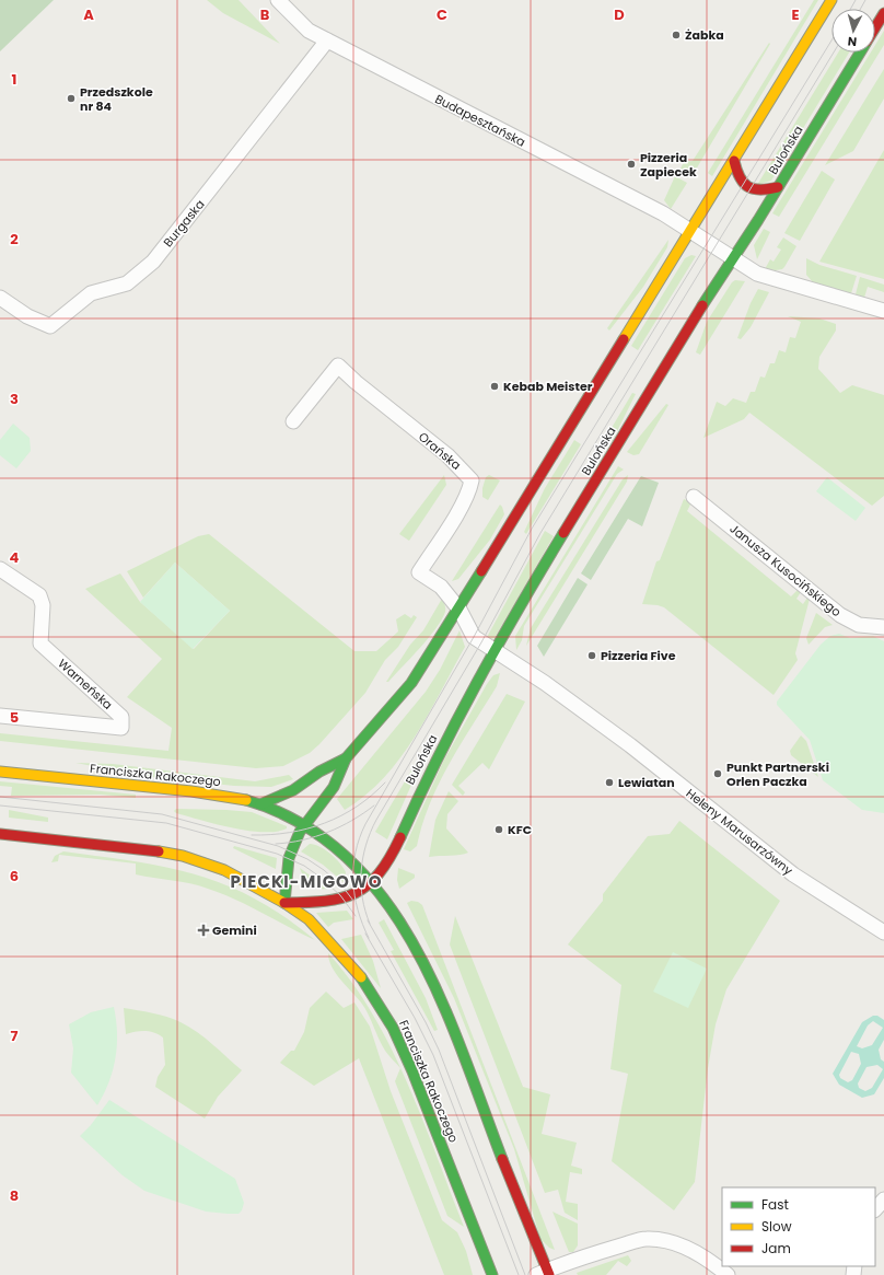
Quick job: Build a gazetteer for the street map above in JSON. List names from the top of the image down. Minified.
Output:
{"streets":{"main road":["Bulońska","Franciszka Rakoczego"],"street":["Budapesztańska","Burgaska","Orańska","Janusza Kusocińskiego","Warneńska","Heleny Marusarzówny"]},"crossings":[["Budapesztańska","Bulońska"],["Budapesztańska","Burgaska"],["Bulońska","Franciszka Rakoczego"],["Bulońska","Heleny Marusarzówny"],["Orańska","Heleny Marusarzówny"]],"districts":["PIECKI-MIGOWO"],"places":{"other":["Żabka","Przedszkole nr 84","Pizzeria Zapiecek","Kebab Meister","Pizzeria Five","Punkt Partnerski Orlen Paczka","Lewiatan","KFC"],"health":["Gemini"]},"legend":["Fast","Slow","Jam"],"north":"bottom","grid":{"columns":["A","B","C","D","E"],"rows":["1","2","3","4","5","6","7","8"]}}
